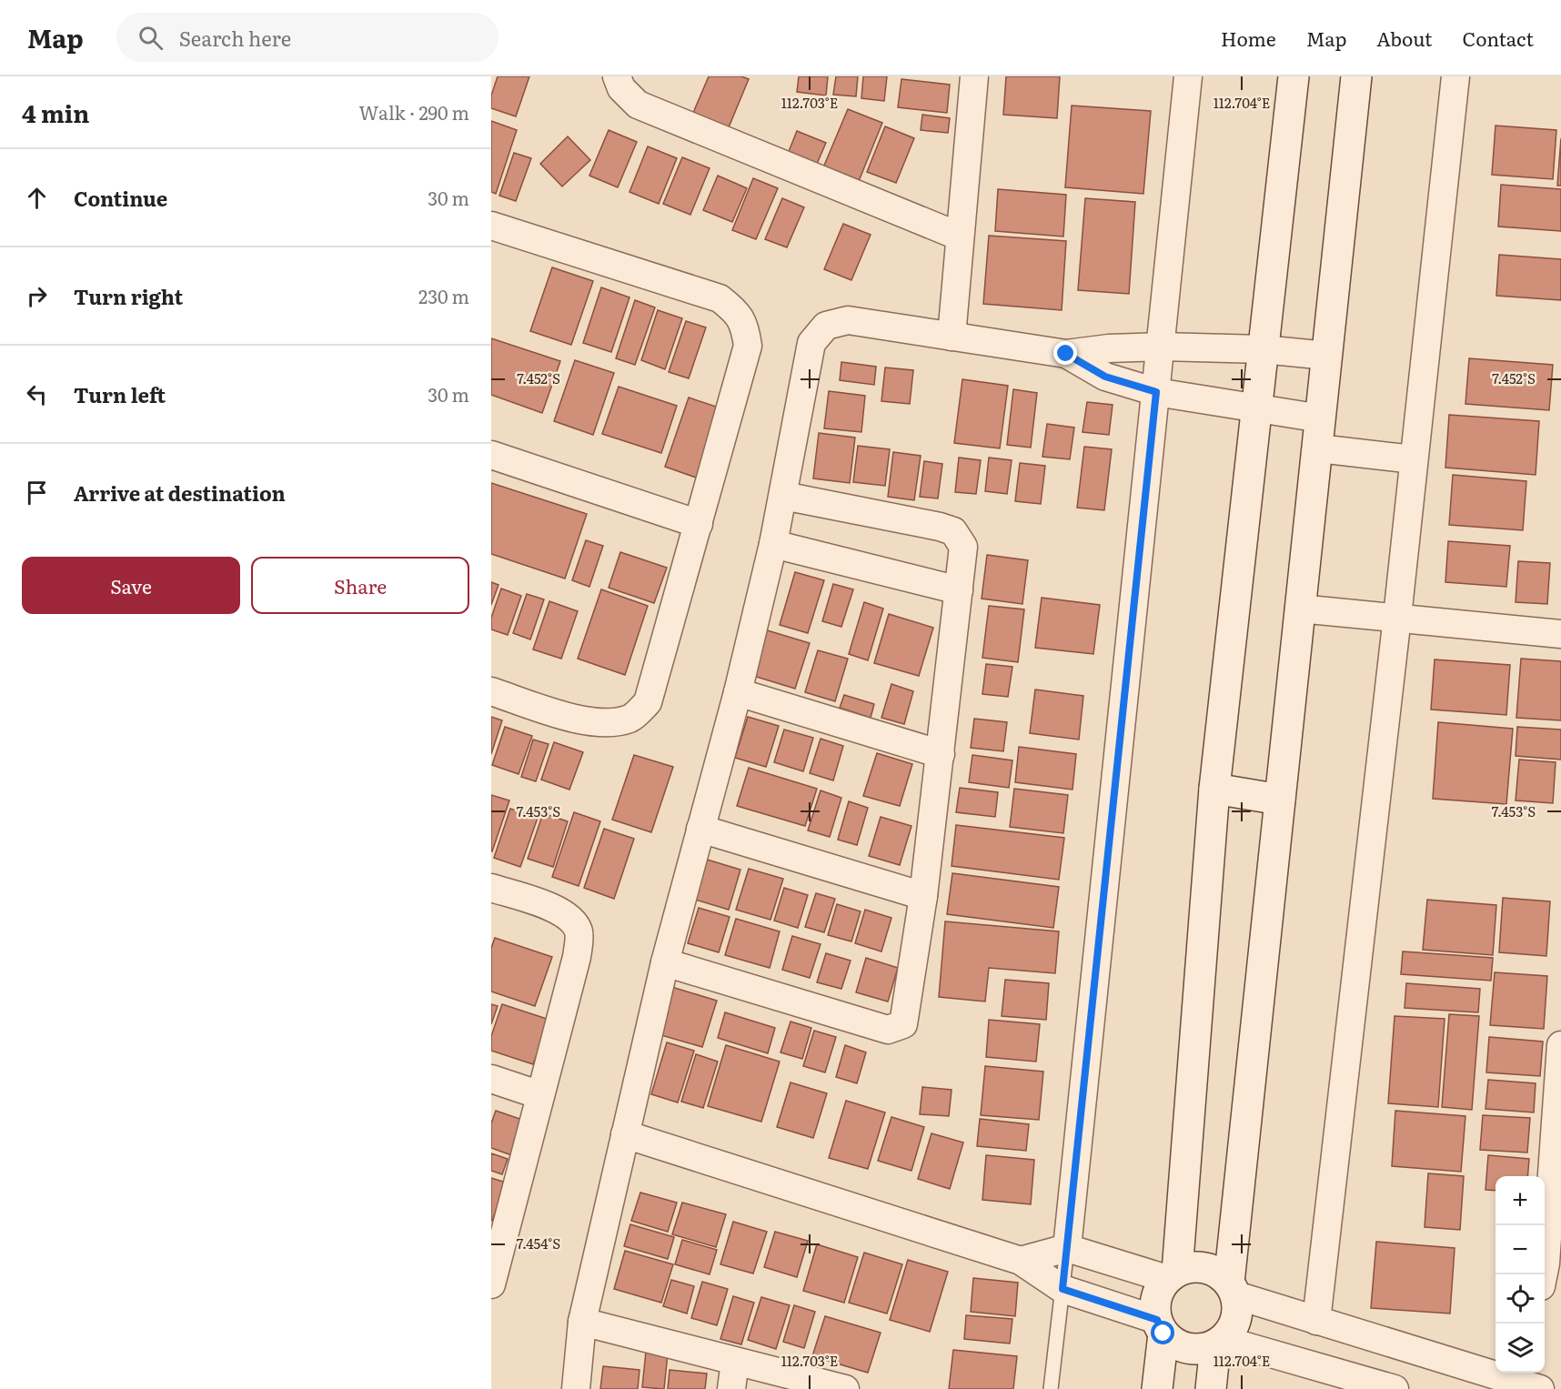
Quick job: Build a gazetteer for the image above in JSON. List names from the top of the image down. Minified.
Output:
{"page":{"header":"Map","search":"Search here","nav":["Home","Map","About","Contact"],"heading":["4 min","Walk · 290 m"],"list":[["Continue","30 m"],["Turn right","230 m"],["Turn left","30 m"],"Arrive at destination"],"buttons":["Save","Share"],"map_buttons":["+","−"]},"coordinates":["112.703°E","112.704°E","7.452°S","7.453°S","7.454°S"]}
